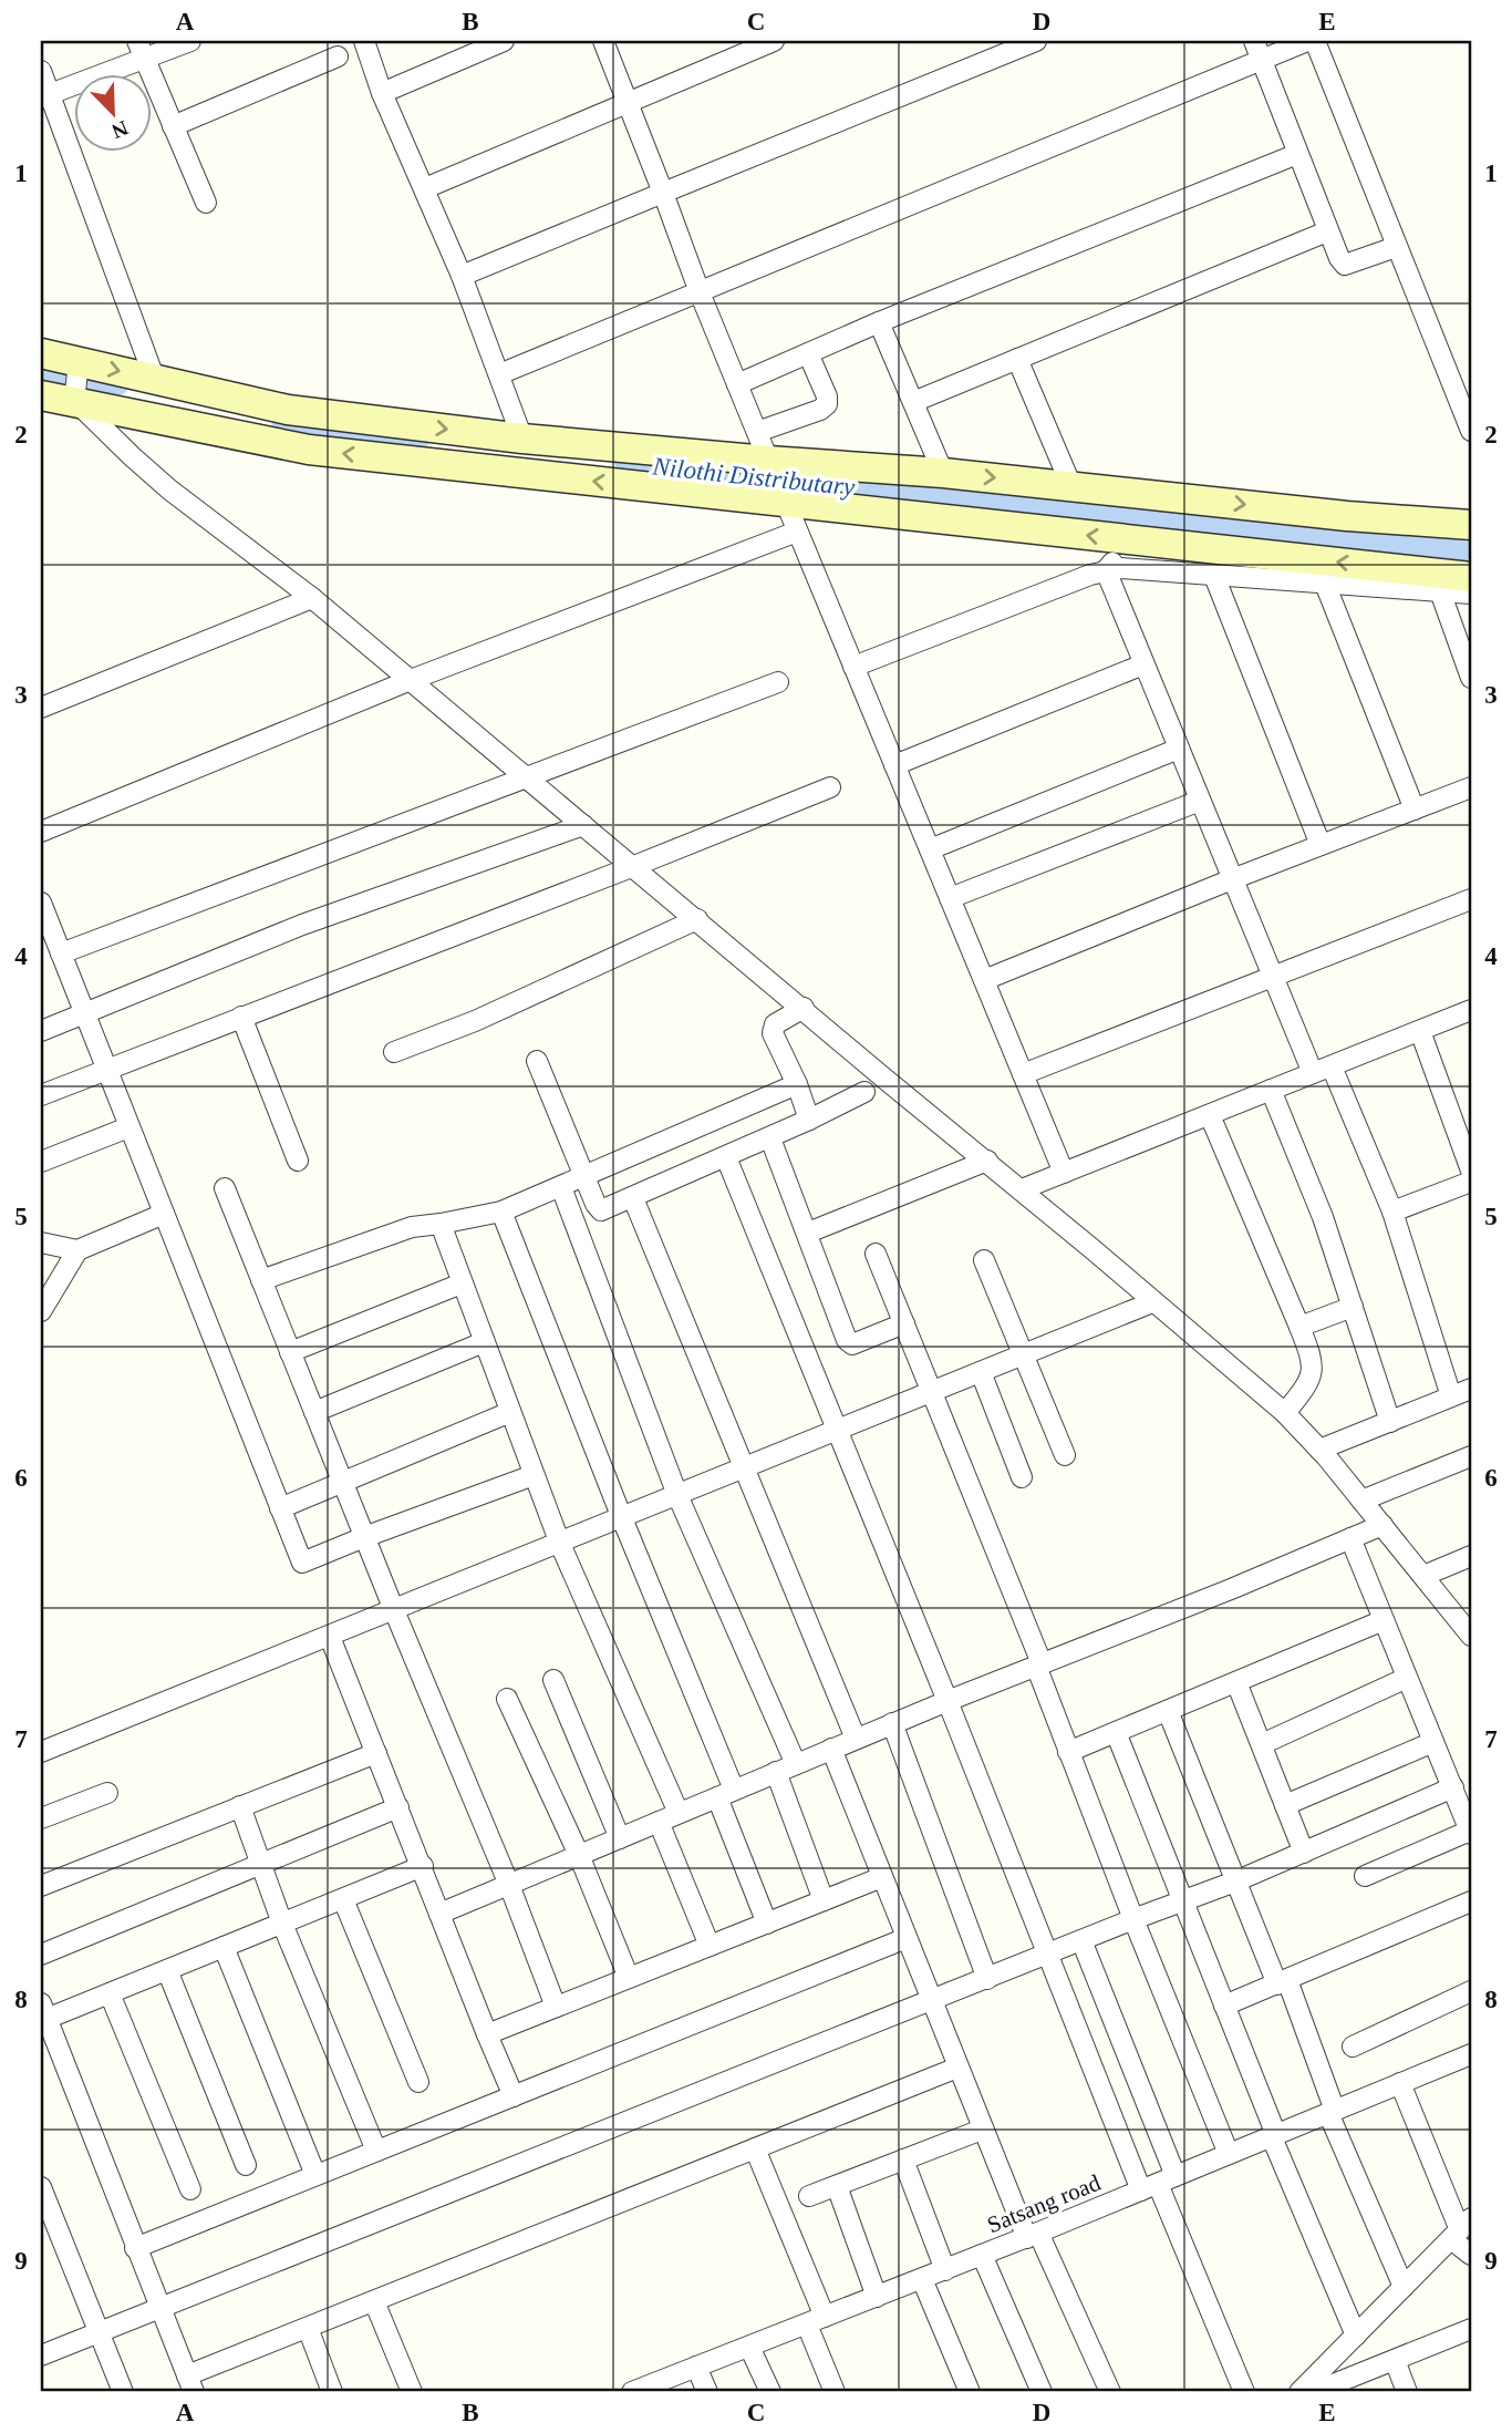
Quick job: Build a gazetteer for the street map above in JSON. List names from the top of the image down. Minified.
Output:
{"streets":{"street":["Satsang road"]},"water":["Nilothi Distributary"],"north":"bottom right","grid":{"columns":["A","B","C","D","E"],"rows":["1","2","3","4","5","6","7","8","9"]}}
